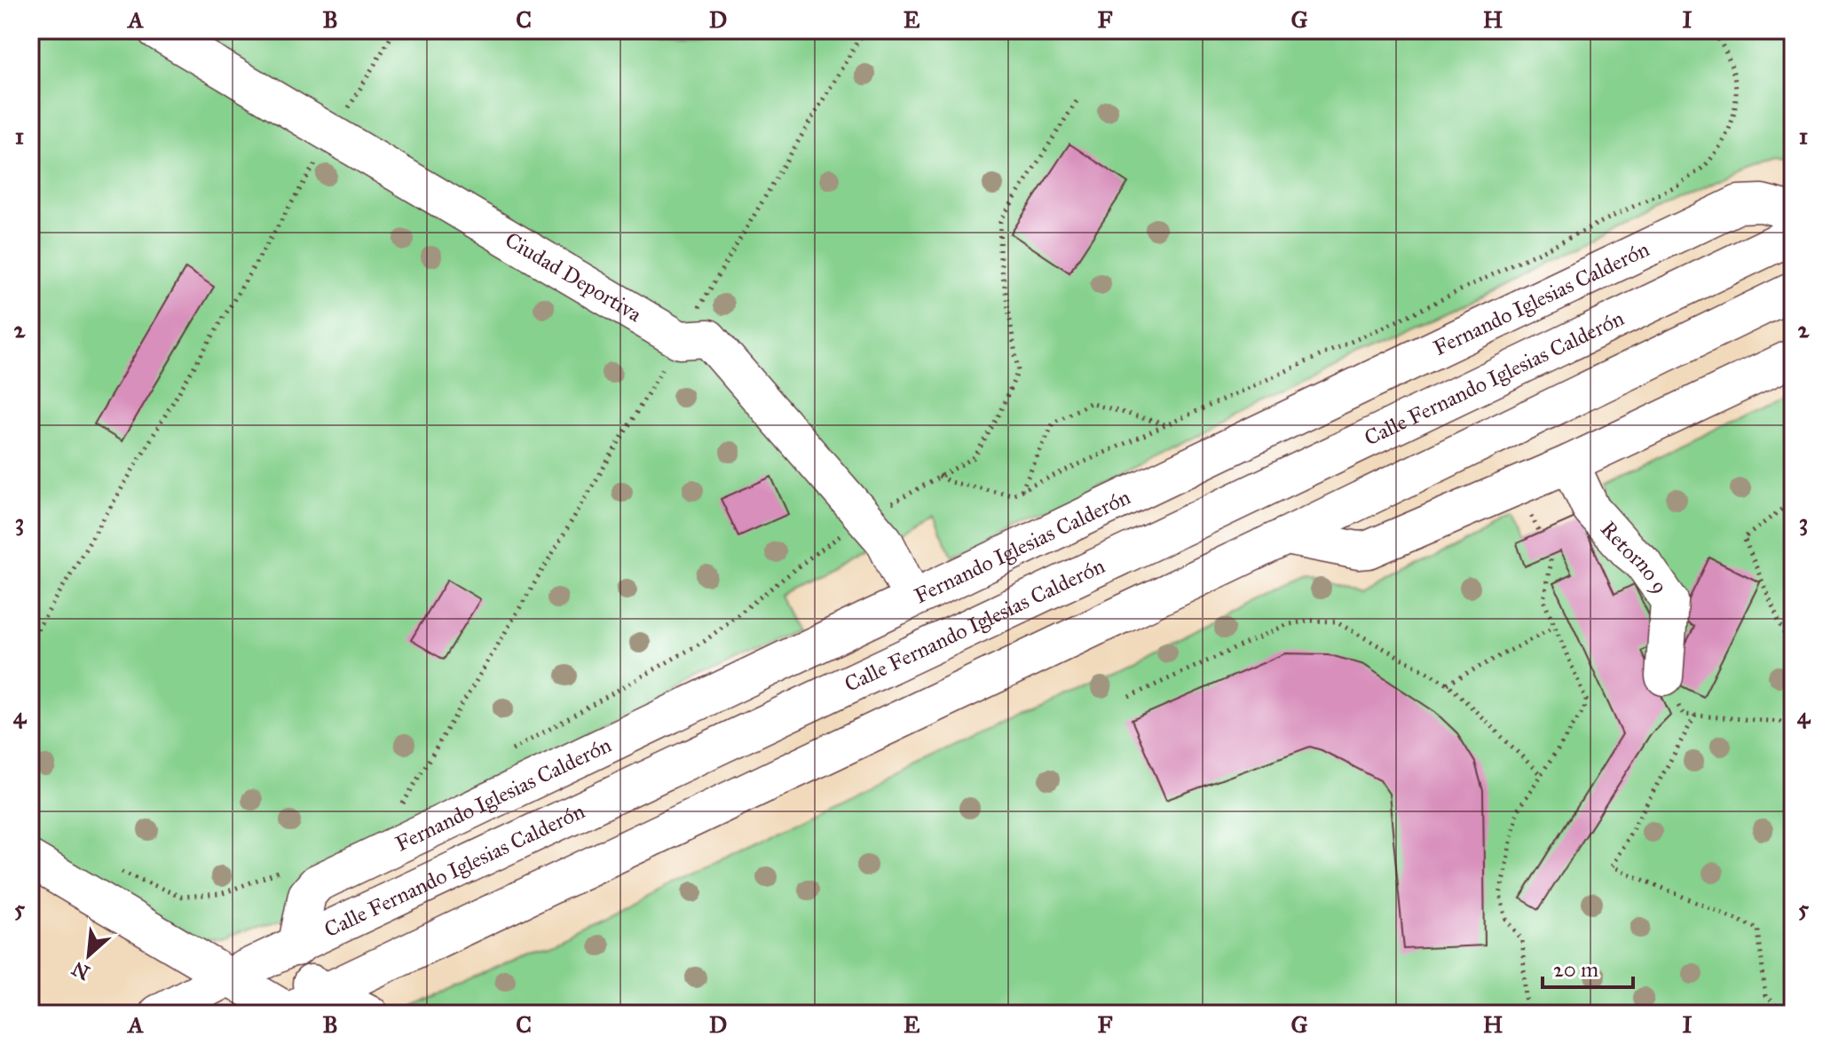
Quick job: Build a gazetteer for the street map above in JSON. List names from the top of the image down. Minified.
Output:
{"streets":{"street":["Ciudad Deportiva","Fernando Iglesias Calderón","Calle Fernando Iglesias Calderón","Retorno 9"]},"crossings":[["Ciudad Deportiva","Fernando Iglesias Calderón"],["Fernando Iglesias Calderón","Calle Fernando Iglesias Calderón"]],"scale_bar":"20 m","north":"bottom left","grid":{"columns":["A","B","C","D","E","F","G","H","I"],"rows":["1","2","3","4","5"]}}
